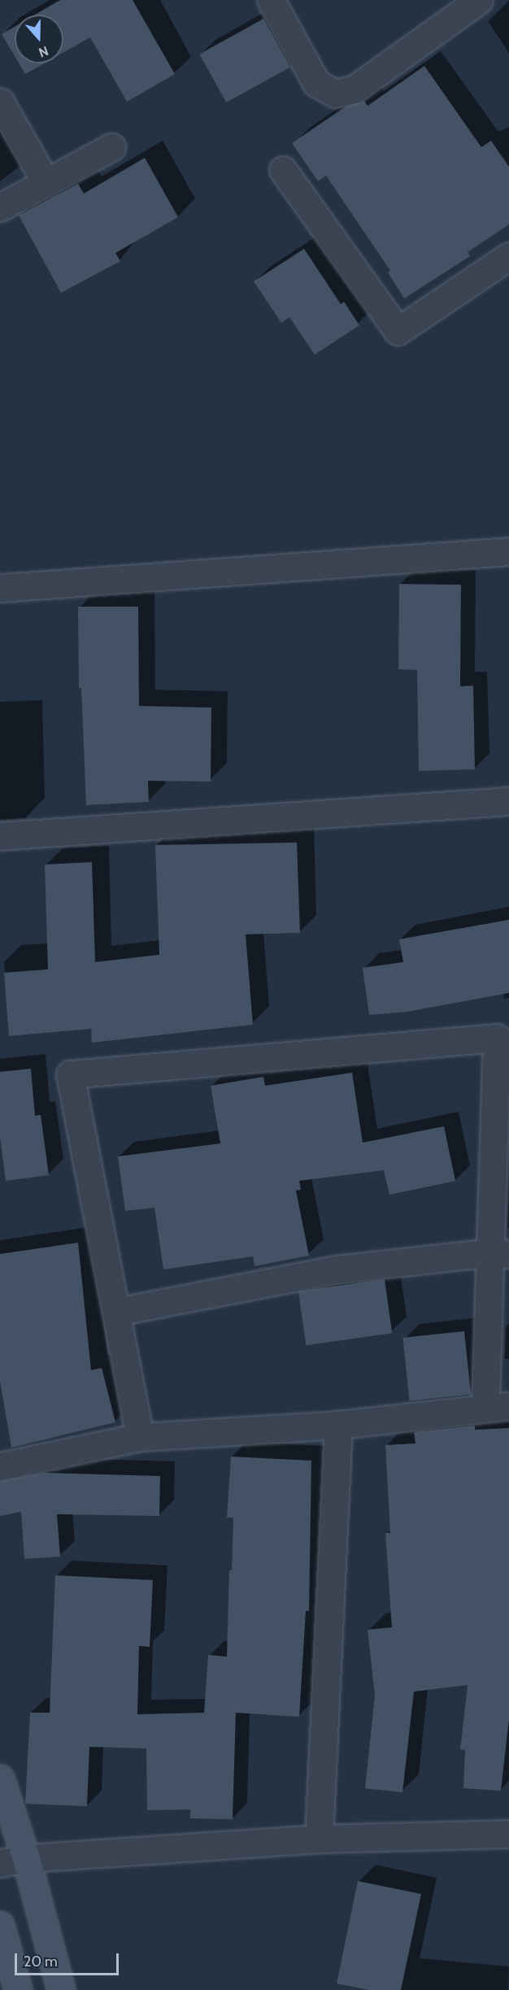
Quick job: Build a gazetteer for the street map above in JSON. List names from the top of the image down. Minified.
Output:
{"scale_bar":"20 m","north":"bottom"}
